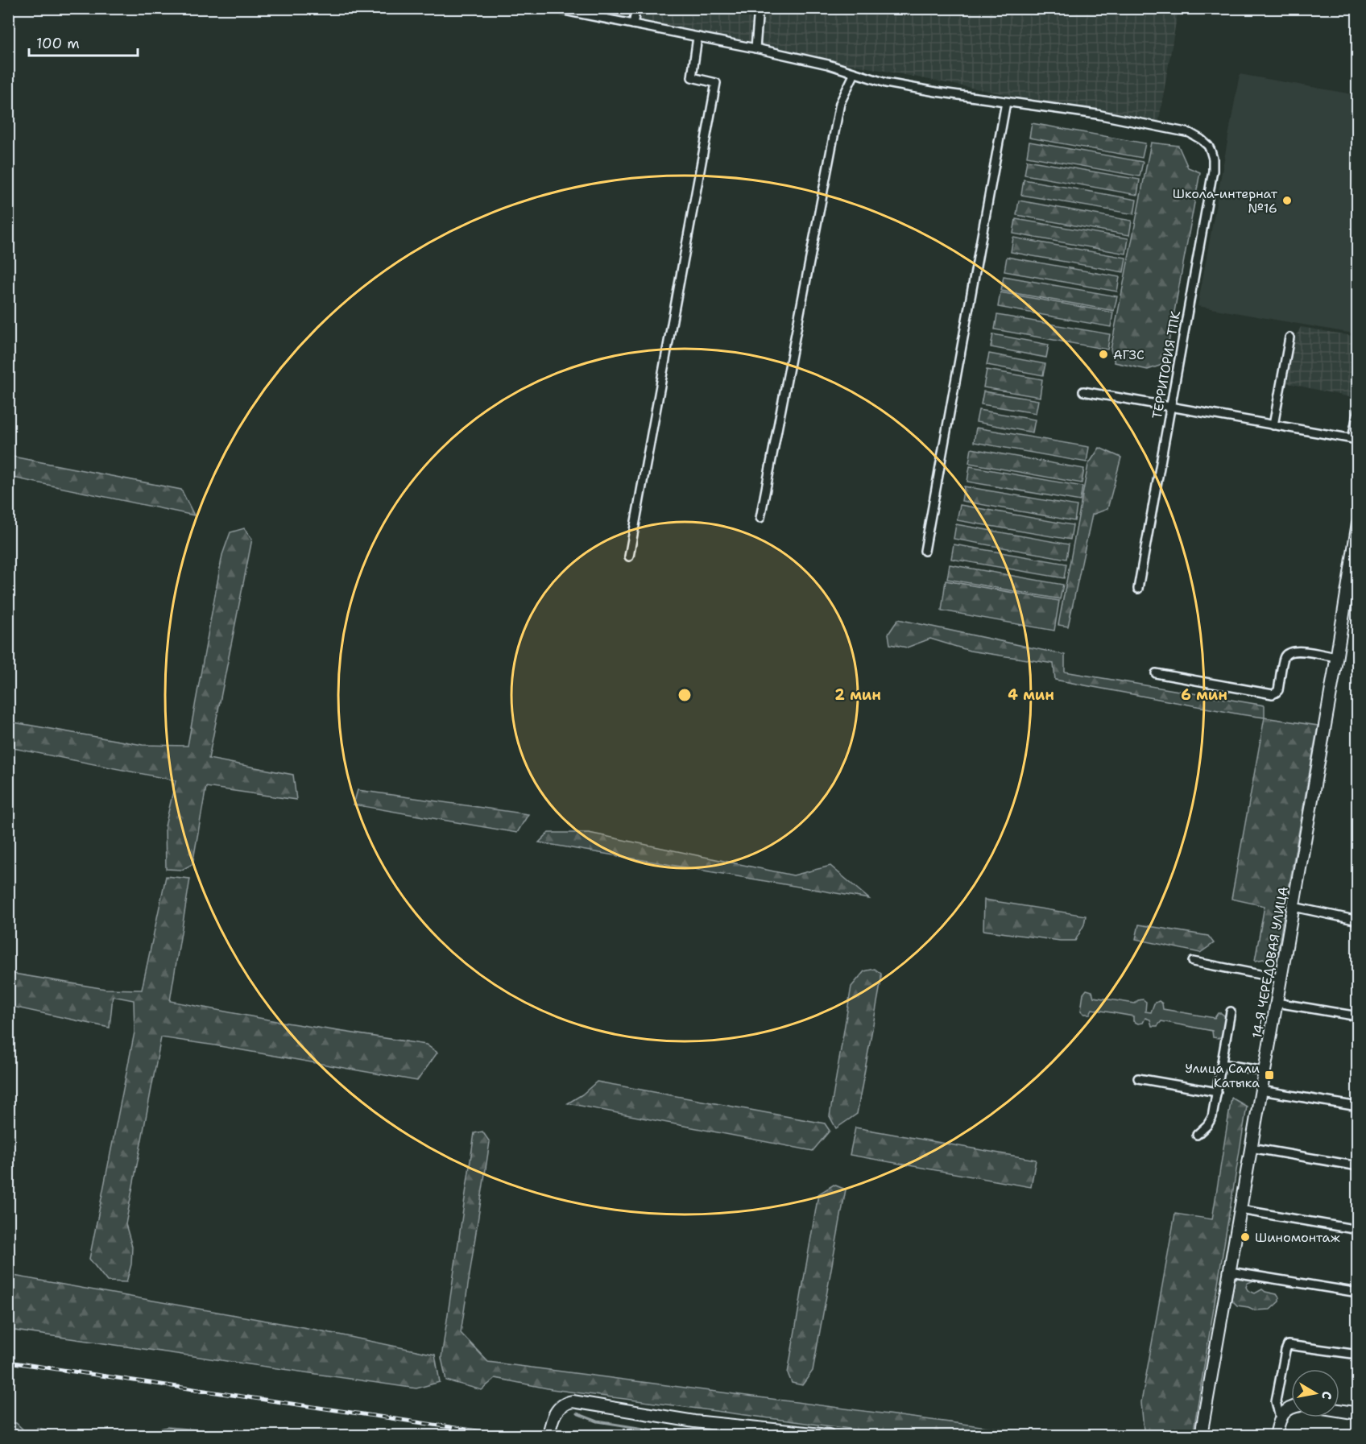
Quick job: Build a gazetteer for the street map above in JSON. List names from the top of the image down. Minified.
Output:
{"streets":{"main road":["14-Я ЧЕРЕДОВАЯ УЛИЦА"],"street":["ТЕРРИТОРИЯ ТПК"]},"places":{"other":["Школа-интернат №16","АГЗС","Шиномонтаж"],"transit":["Улица Сали Катыка"]},"scale_bar":"100 m","north":"right","rings":["2 мин","4 мин","6 мин"]}
